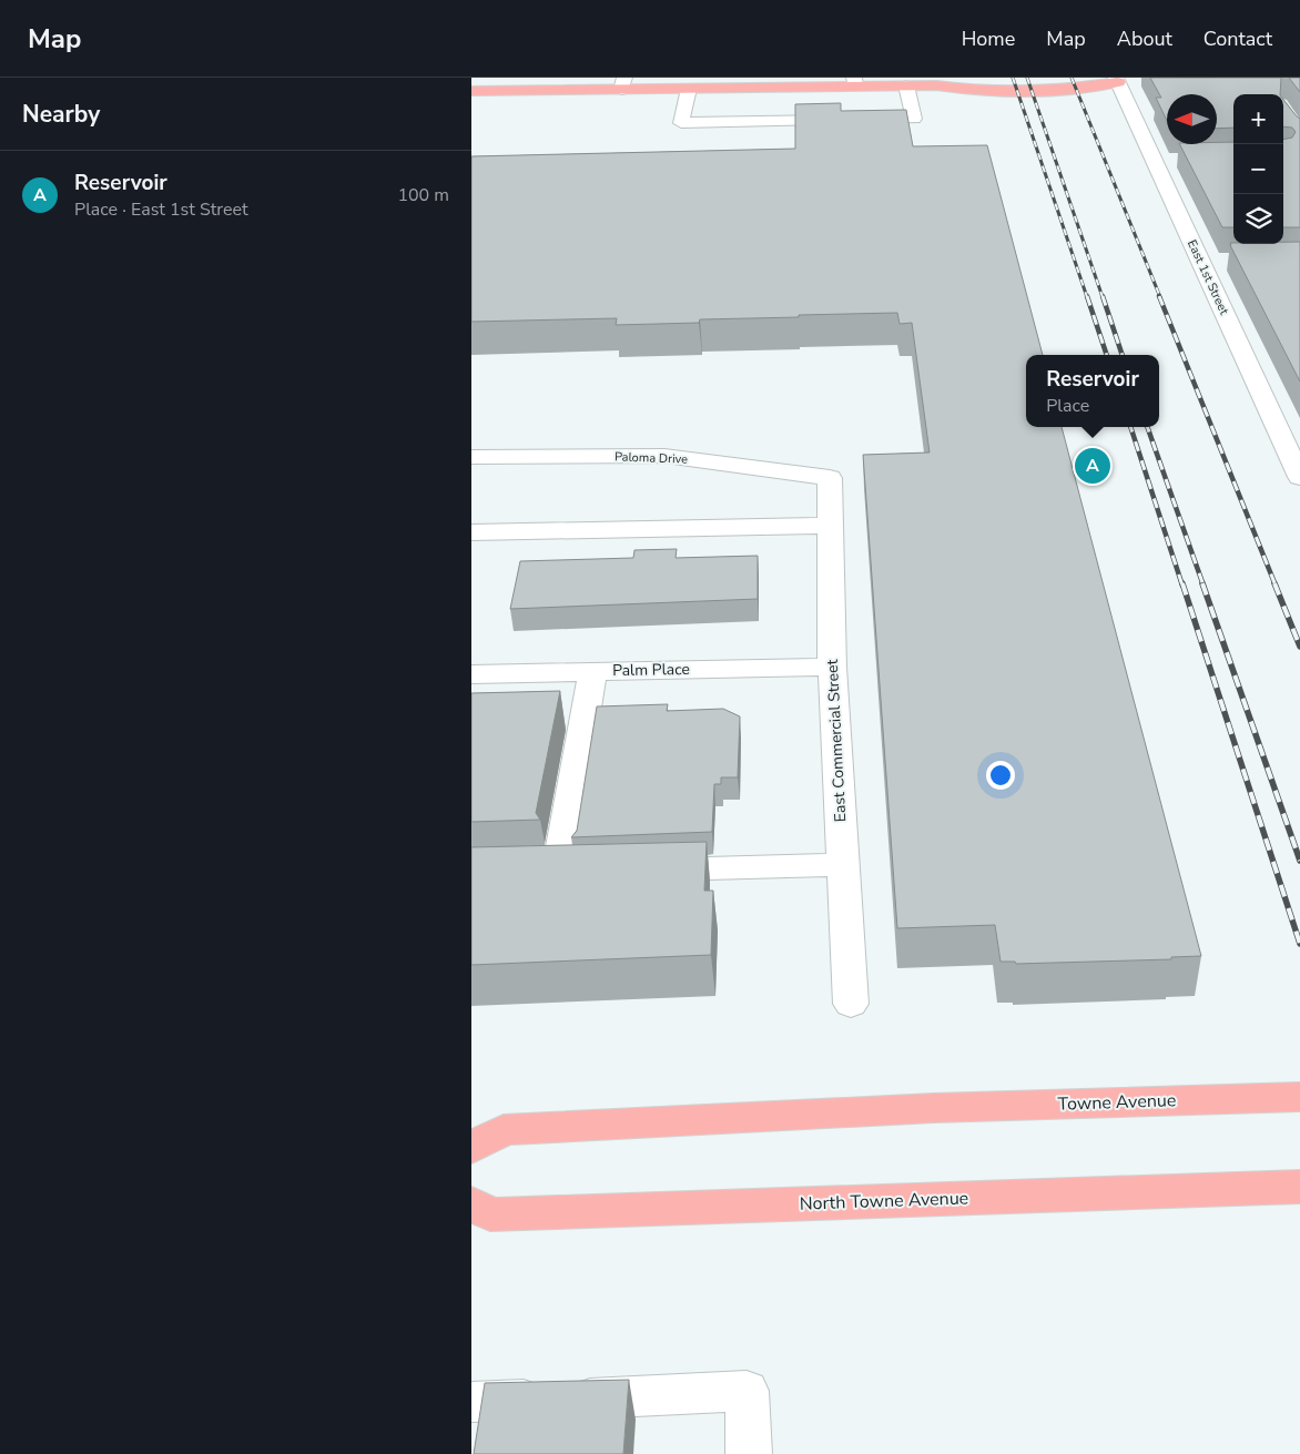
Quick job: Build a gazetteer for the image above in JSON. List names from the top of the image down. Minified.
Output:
{"streets":{"main road":["Towne Avenue","North Towne Avenue"],"street":["East 1st Street","Paloma Drive","Palm Place","East Commercial Street"]},"crossings":[["Paloma Drive","East Commercial Street"],["Palm Place","East Commercial Street"]],"north":"left","page":{"header":"Map","nav":["Home","Map","About","Contact"],"heading":"Nearby","map_buttons":["+","−"],"list":[{"mark":"A","name":"Reservoir","note":"Place · East 1st Street","value":"100 m"}],"popup":["Reservoir","Place"],"pins":"A"}}
